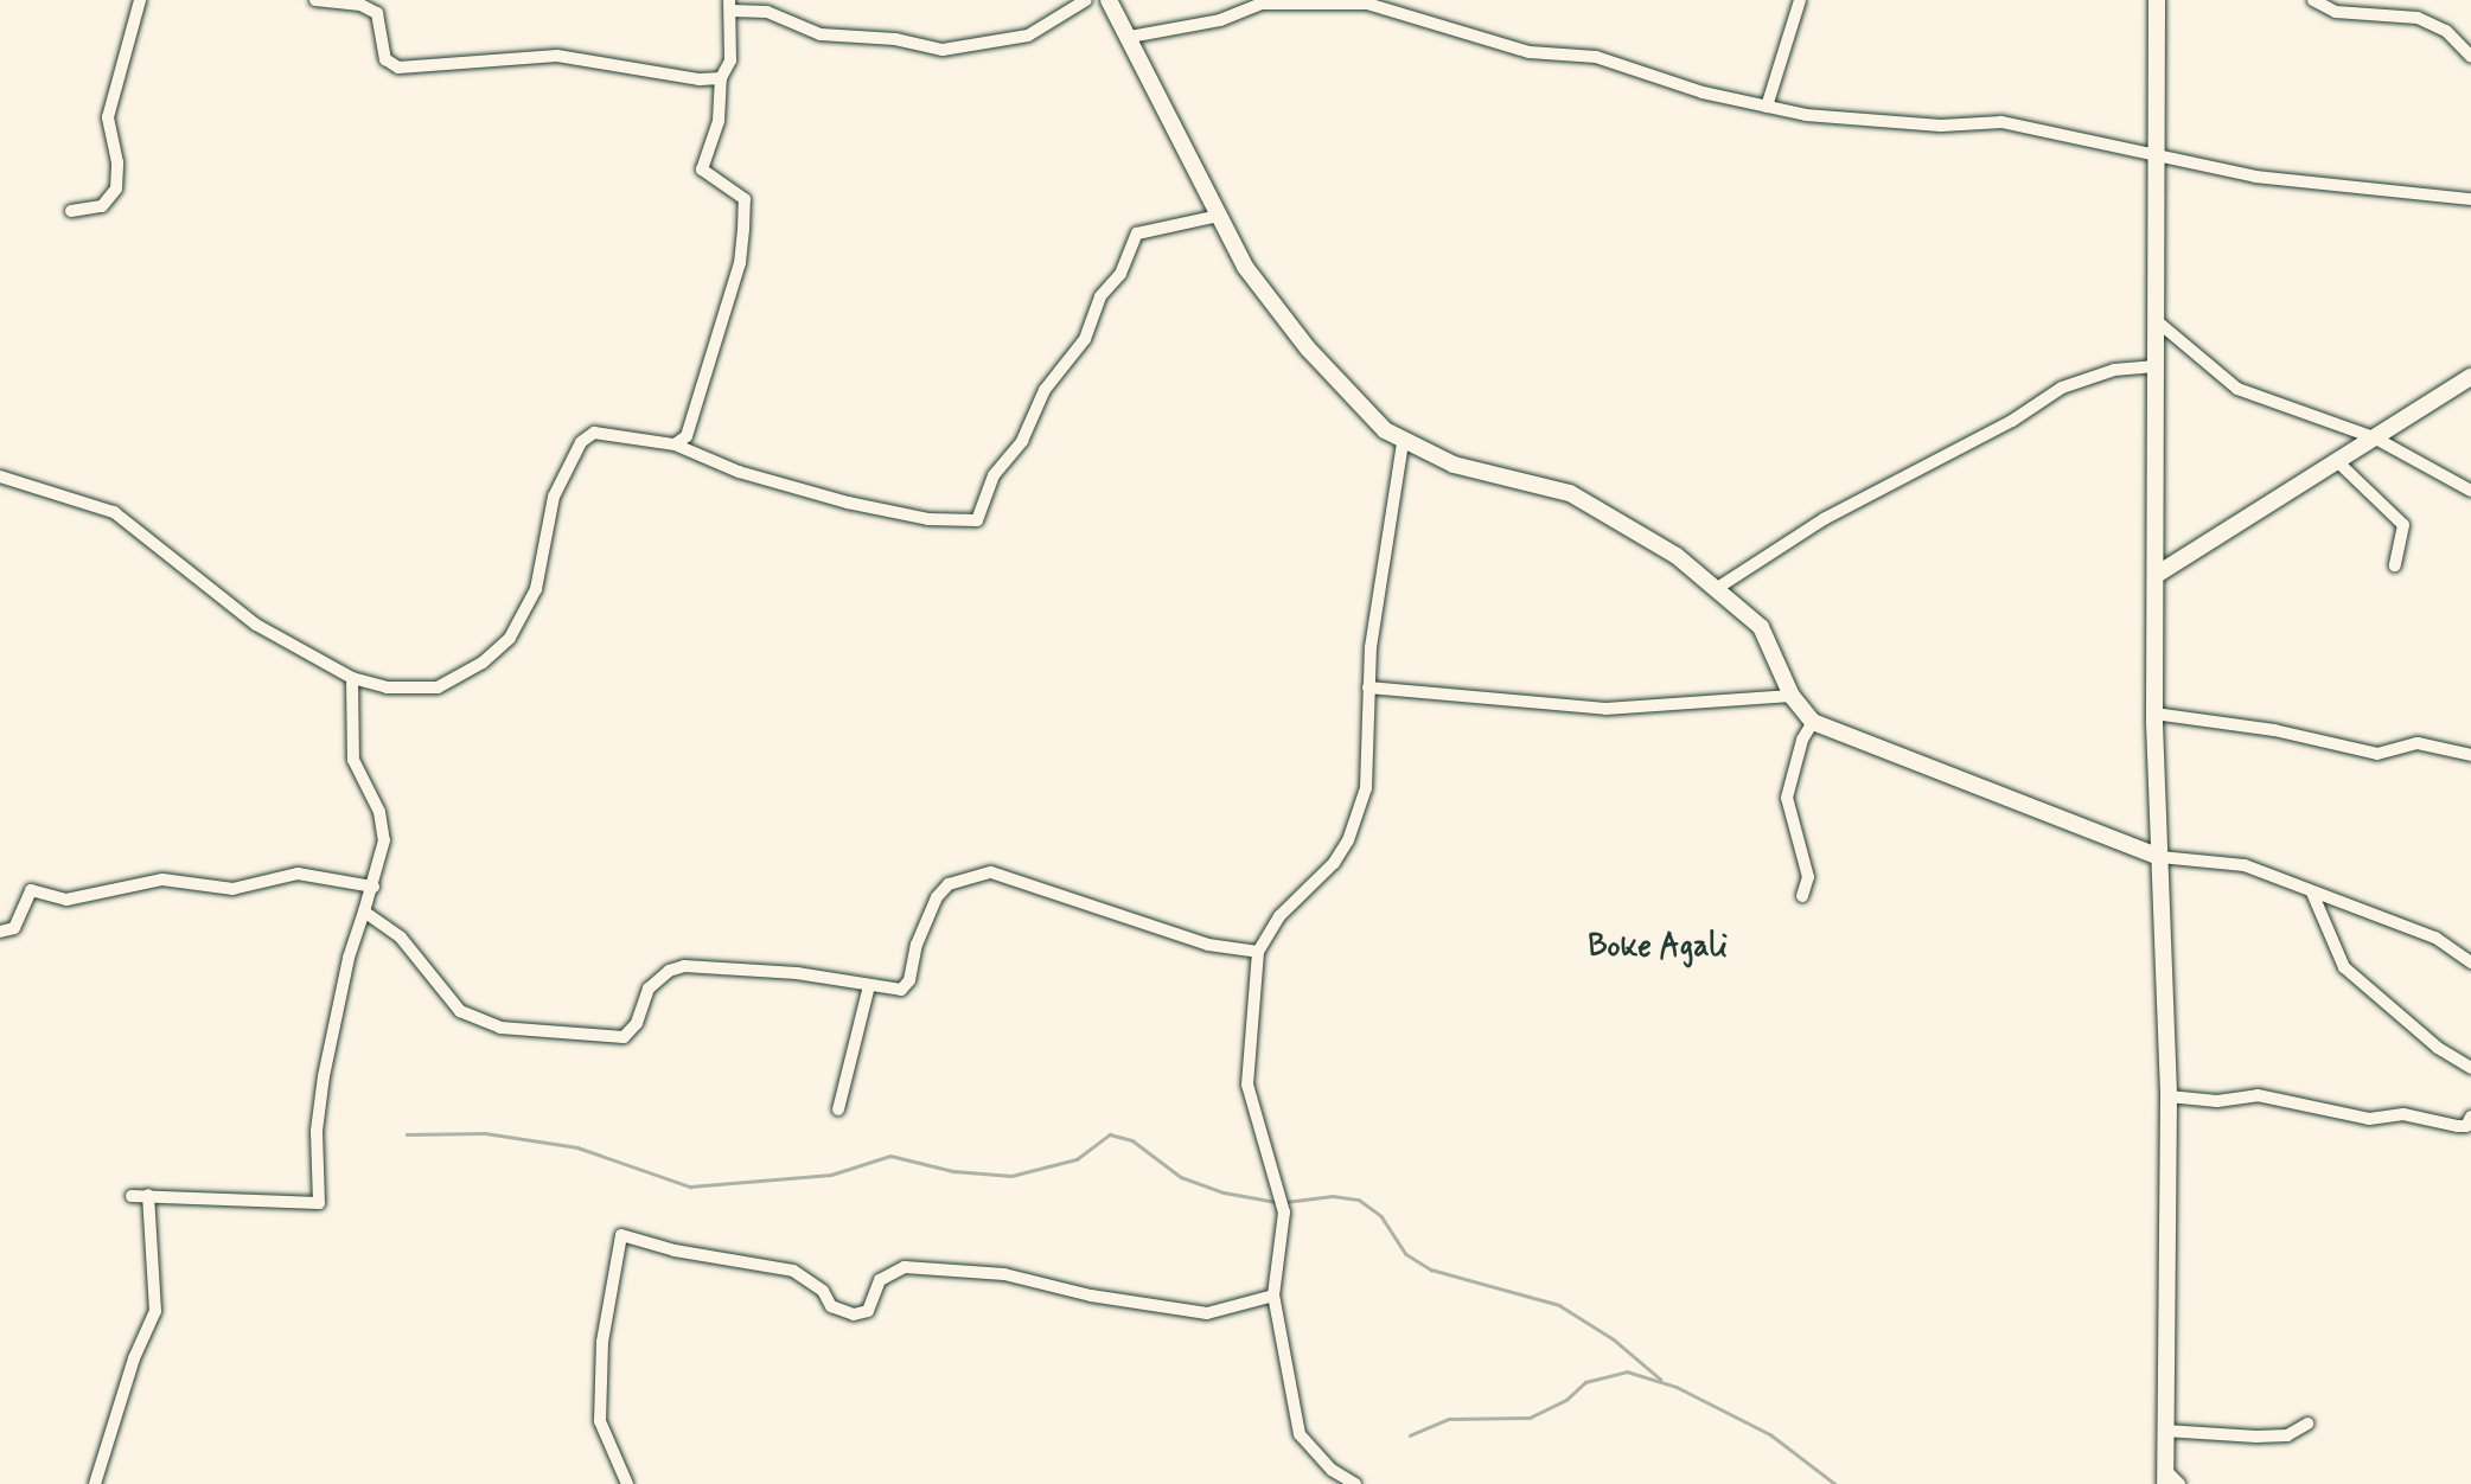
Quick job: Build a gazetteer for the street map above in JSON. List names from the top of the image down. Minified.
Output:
{"districts":["Boke Agali"]}
